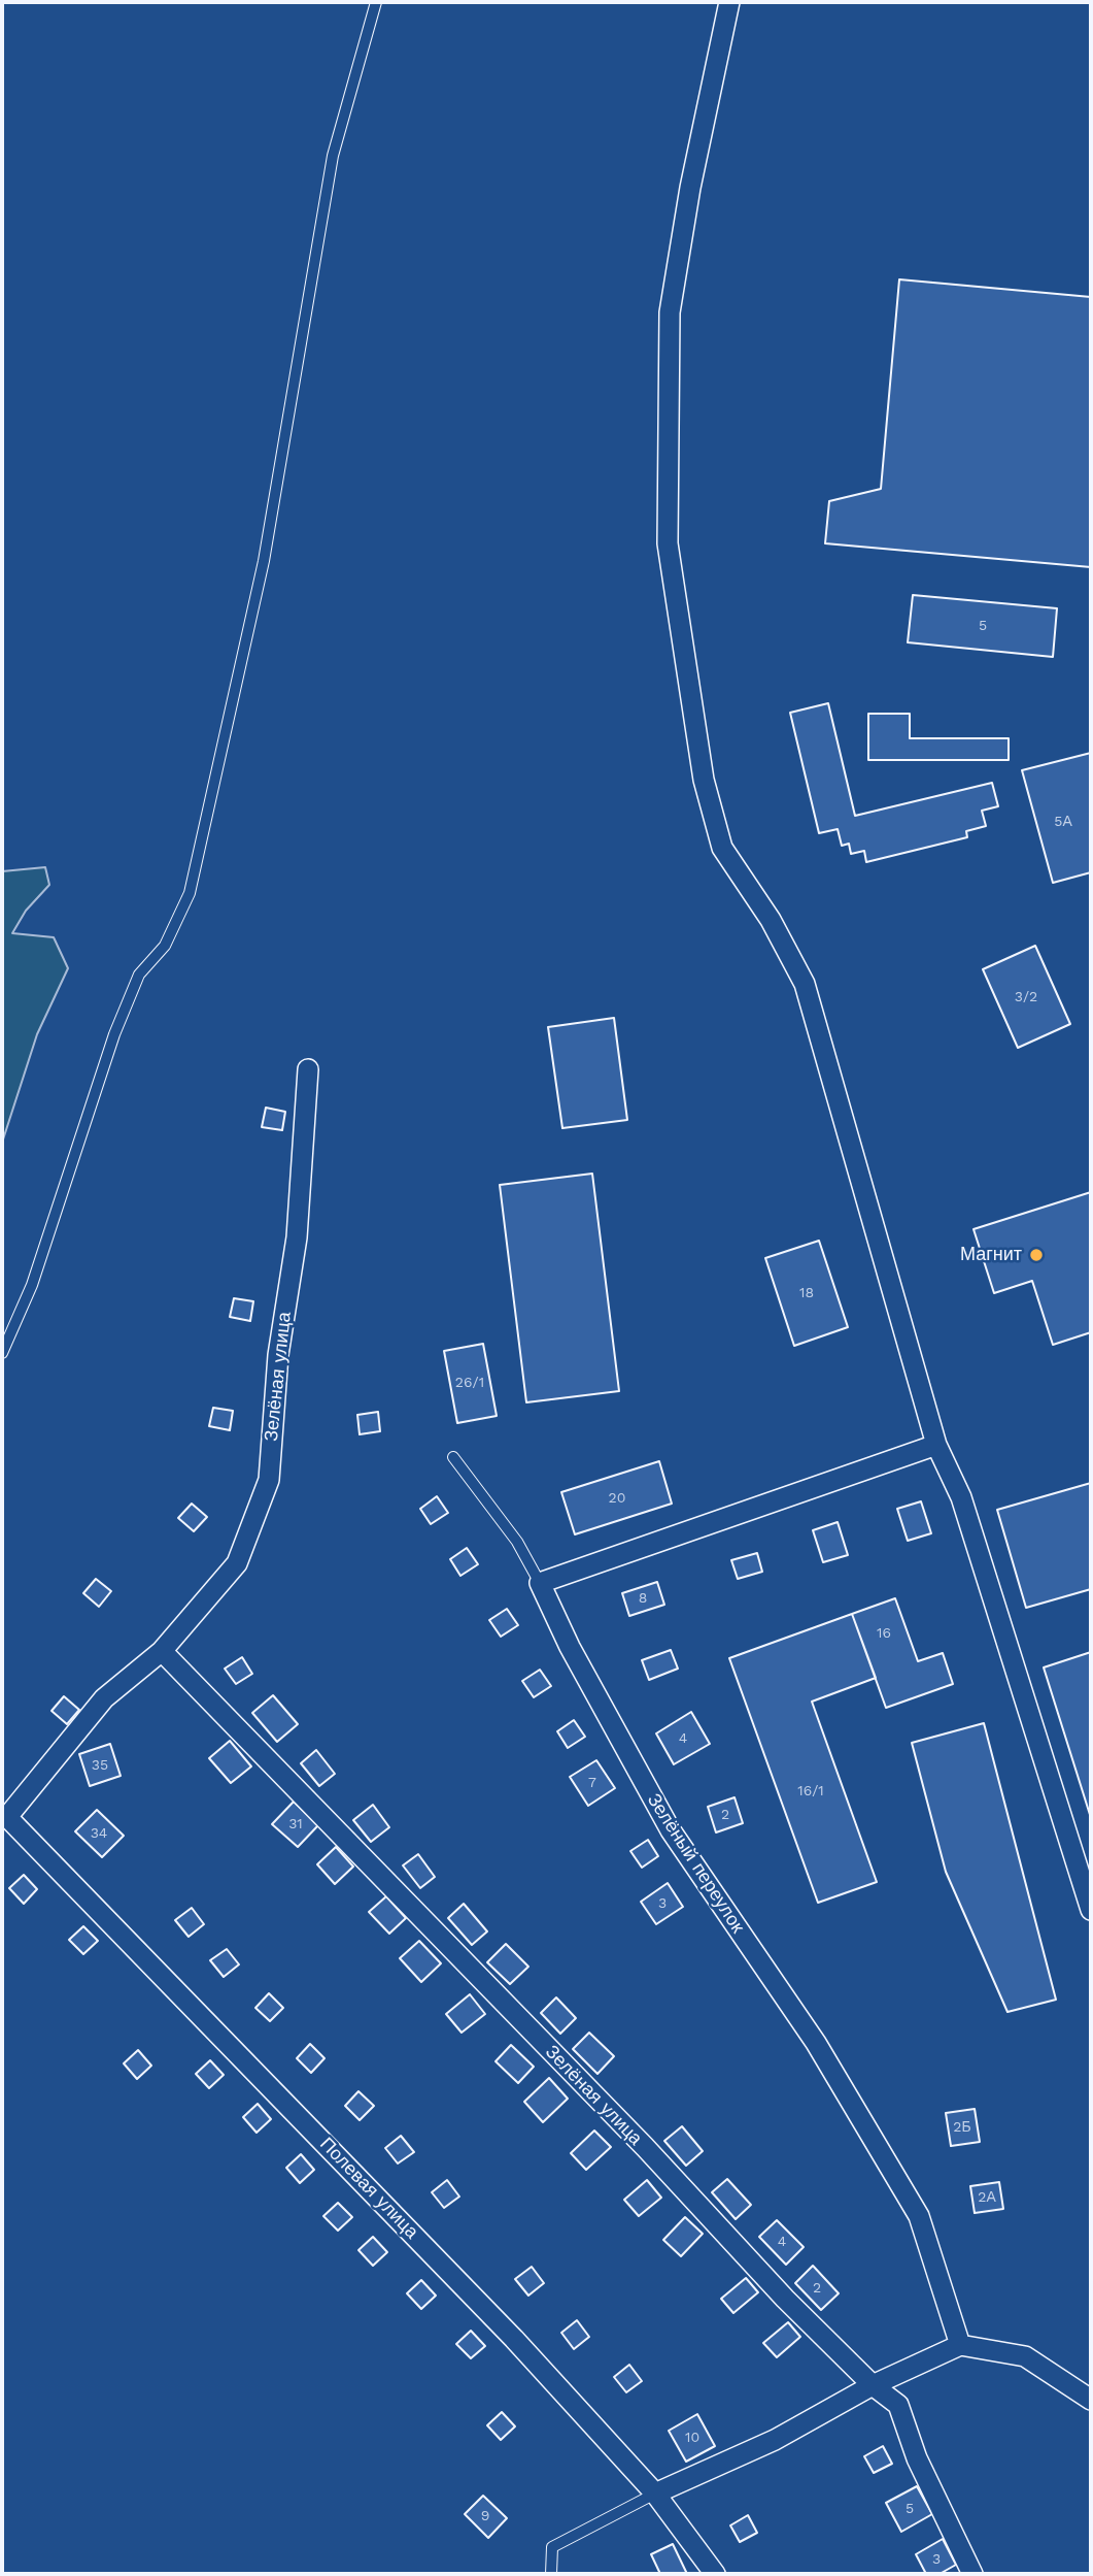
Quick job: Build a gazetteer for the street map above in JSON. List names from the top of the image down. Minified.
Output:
{"streets":{"street":["Зелёная улица","Зелёный переулок","Полевая улица"]},"crossings":[["Зелёная улица","Полевая улица"]],"places":["Магнит"],"house_numbers":["5","5А","3/2","18","26/1","20","8","16","4","35","7","16/1","2","31","34","3","2Б","2А","4","2","10","5","9","3"]}
